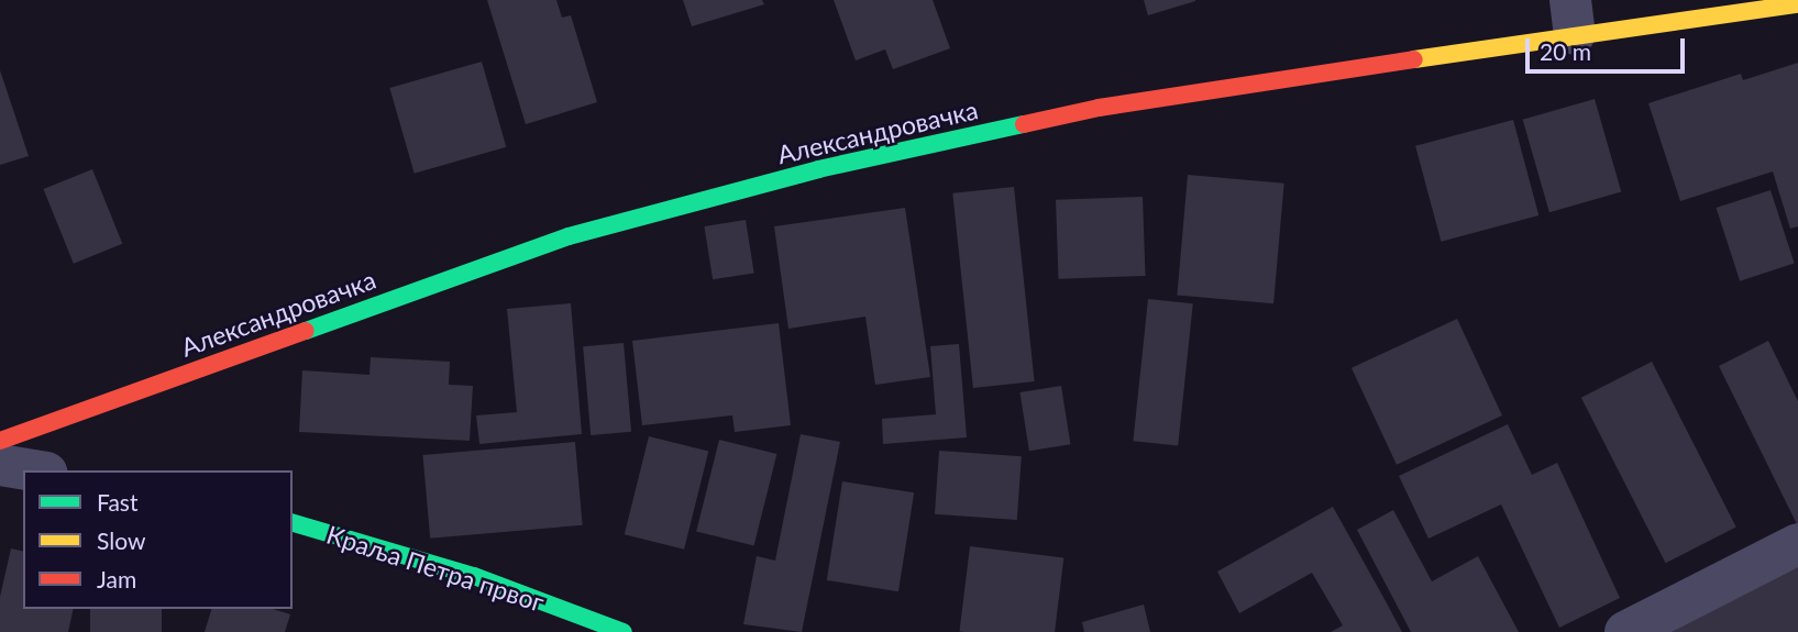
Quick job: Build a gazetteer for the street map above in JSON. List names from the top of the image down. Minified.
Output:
{"streets":{"street":["Александровачка","Краља Петра првог"]},"legend":["Fast","Slow","Jam"],"scale_bar":"20 m"}
